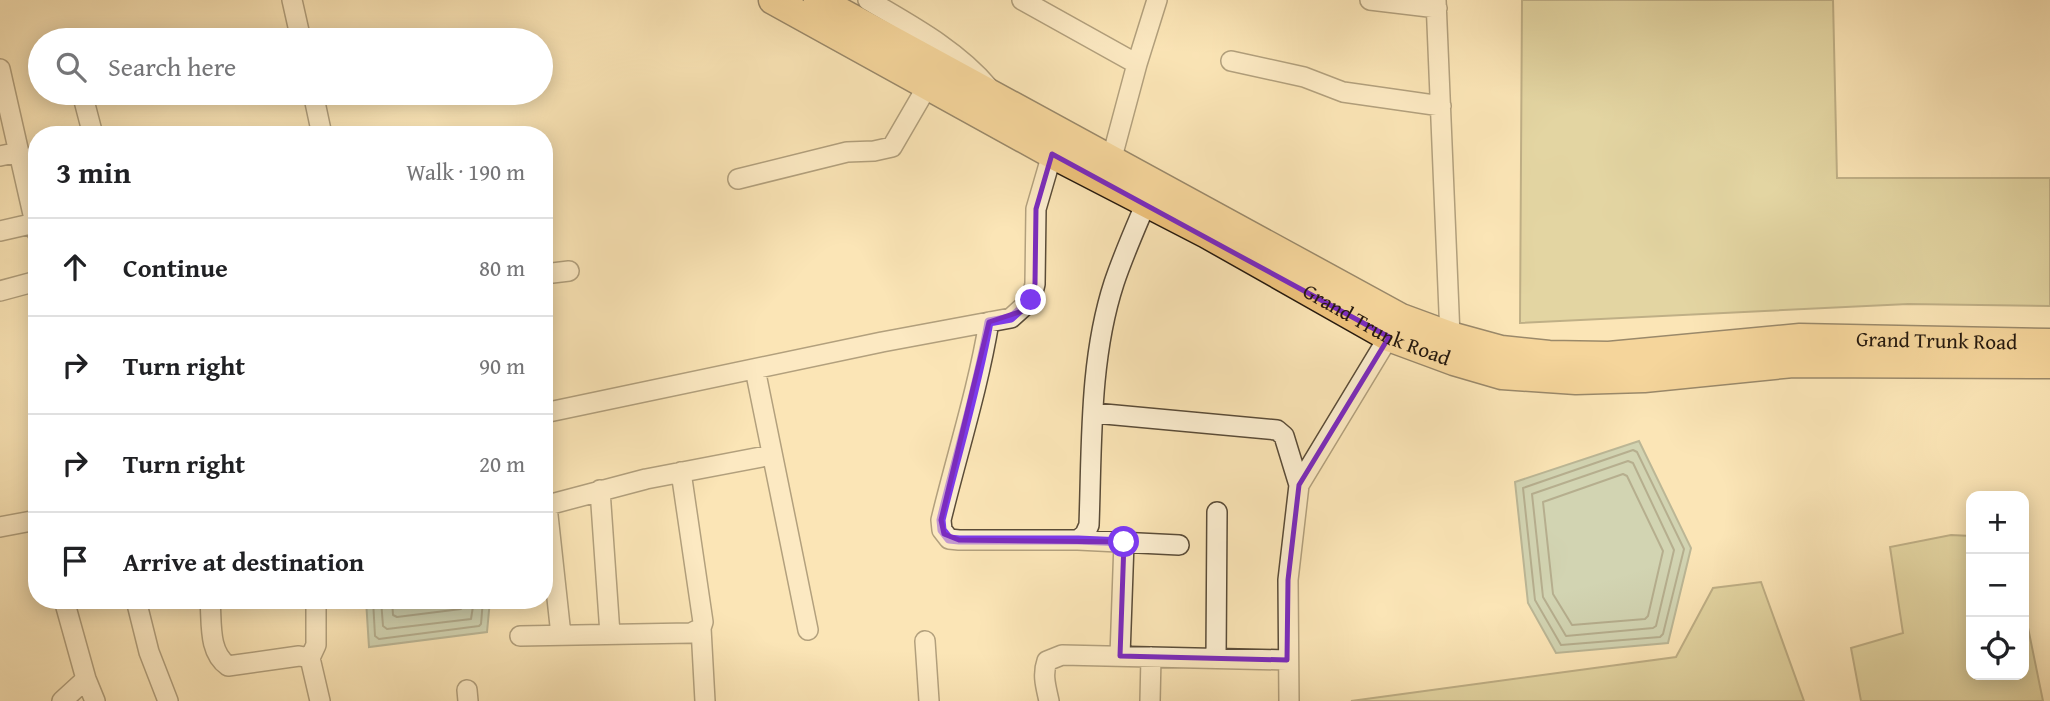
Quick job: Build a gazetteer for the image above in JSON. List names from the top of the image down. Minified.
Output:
{"streets":{"highway":["Grand Trunk Road"]},"page":{"search":"Search here","heading":["3 min","Walk · 190 m"],"list":[["Continue","80 m"],["Turn right","90 m"],["Turn right","20 m"],"Arrive at destination"],"map_buttons":["+","−"]}}
